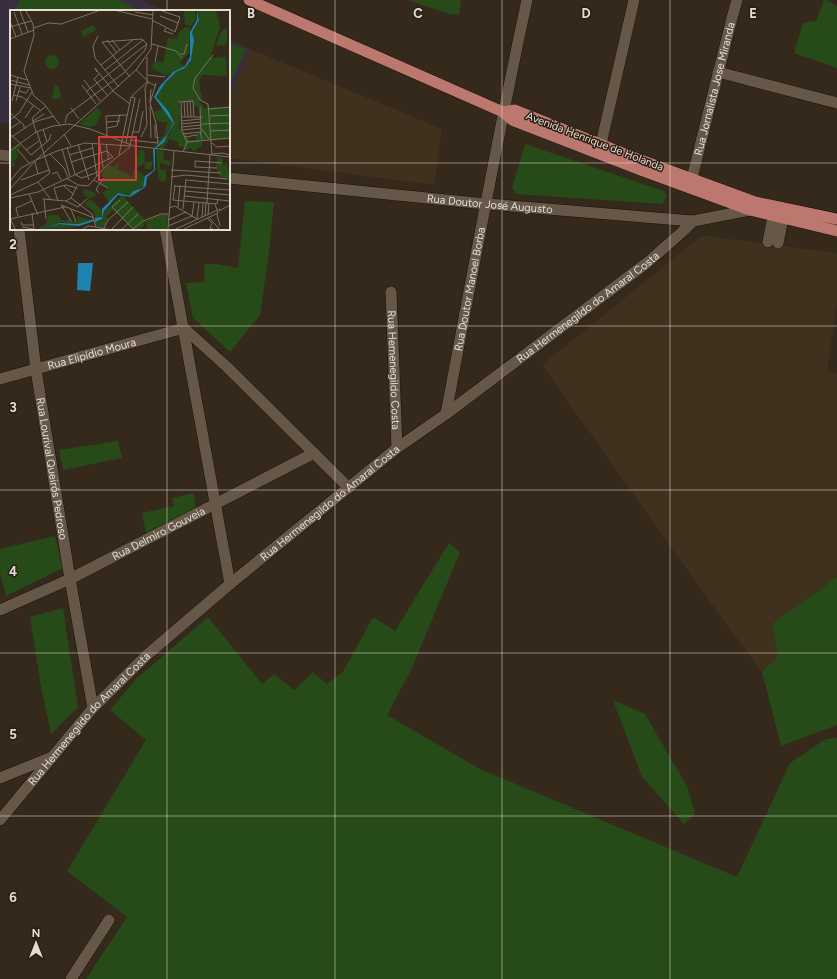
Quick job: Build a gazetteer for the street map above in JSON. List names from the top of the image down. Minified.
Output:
{"streets":{"main road":["Avenida Henrique de Holanda"],"street":["Rua Jornalista Jose Miranda","Rua Doutor José Augusto","Rua Doutor Manoel Borba","Rua Hermenegildo do Amaral Costa","Rua Elipídio Moura","Rua Hemenegildo Costa","Rua Lourival Queirós Pedroso","Rua Delmiro Gouveia"]},"crossings":[["Rua Jornalista Jose Miranda","Avenida Henrique de Holanda"],["Avenida Henrique de Holanda","Rua Doutor Manoel Borba"],["Rua Doutor José Augusto","Rua Doutor Manoel Borba"],["Rua Doutor José Augusto","Rua Hermenegildo do Amaral Costa"],["Rua Doutor Manoel Borba","Rua Hermenegildo do Amaral Costa"],["Rua Hermenegildo do Amaral Costa","Rua Hemenegildo Costa"],["Rua Hermenegildo do Amaral Costa","Rua Lourival Queirós Pedroso"],["Rua Elipídio Moura","Rua Lourival Queirós Pedroso"],["Rua Lourival Queirós Pedroso","Rua Delmiro Gouveia"]],"north":"top","grid":{"columns":["B","C","D","E"],"rows":["2","3","4","5","6"]}}
